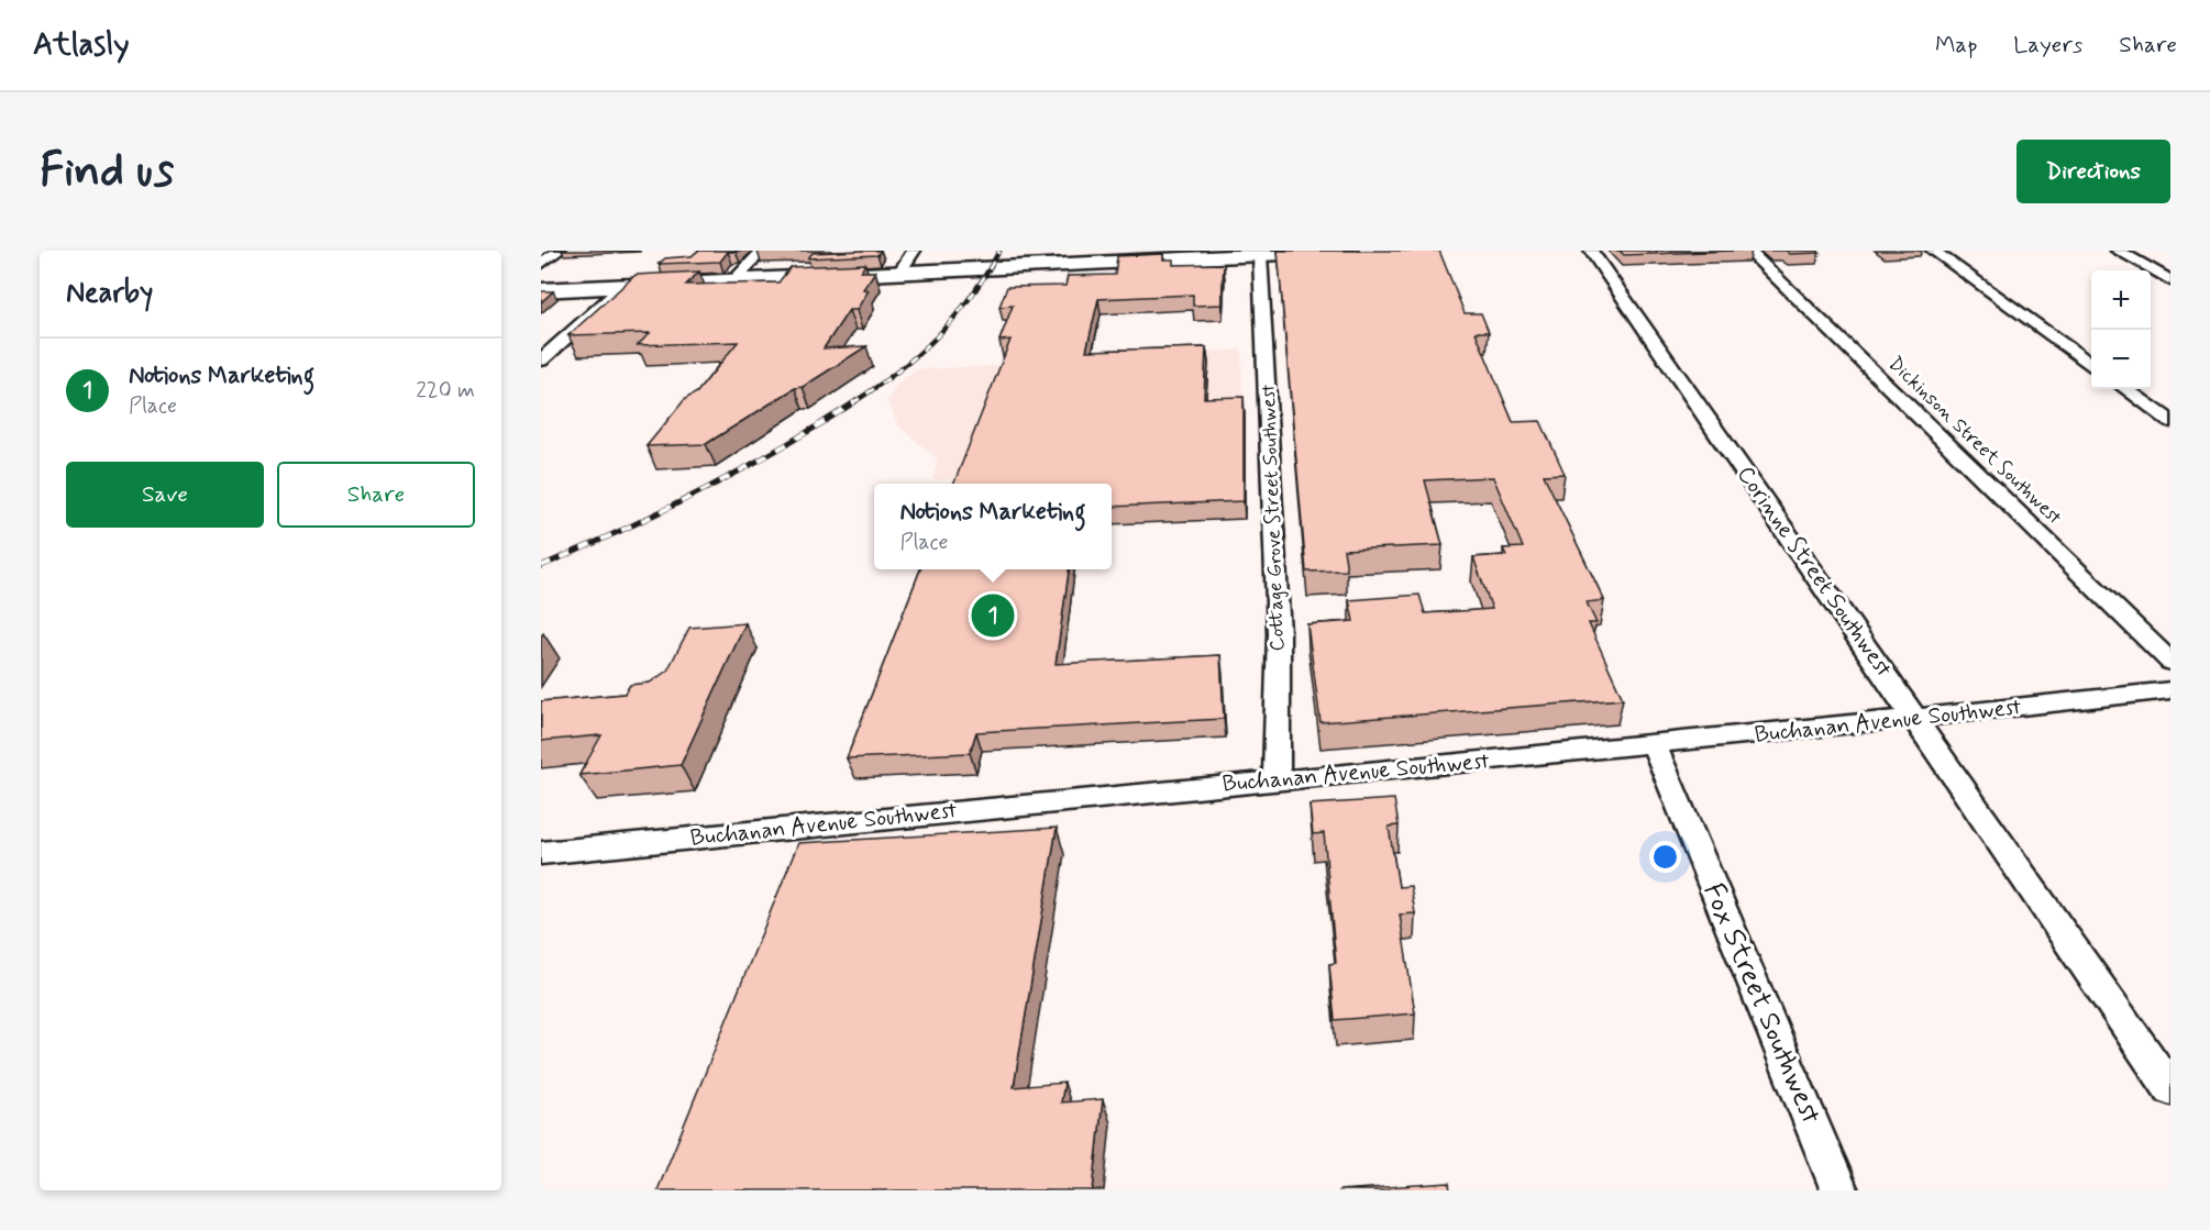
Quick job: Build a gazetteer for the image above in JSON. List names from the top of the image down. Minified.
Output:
{"streets":{"street":["Dickinson Street Southwest","Cottage Grove Street Southwest","Corinne Street Southwest","Buchanan Avenue Southwest","Fox Street Southwest"]},"crossings":[["Cottage Grove Street Southwest","Buchanan Avenue Southwest"],["Corinne Street Southwest","Buchanan Avenue Southwest"],["Buchanan Avenue Southwest","Fox Street Southwest"]],"page":{"header":"Atlasly","nav":["Map","Layers","Share"],"buttons":["Directions",["Save","Share"]],"title":"Find us","heading":"Nearby","map_buttons":["+","−"],"list":[{"mark":"1","name":"Notions Marketing","note":"Place","value":"220 m"}],"popup":["Notions Marketing","Place"],"pins":"1"}}
